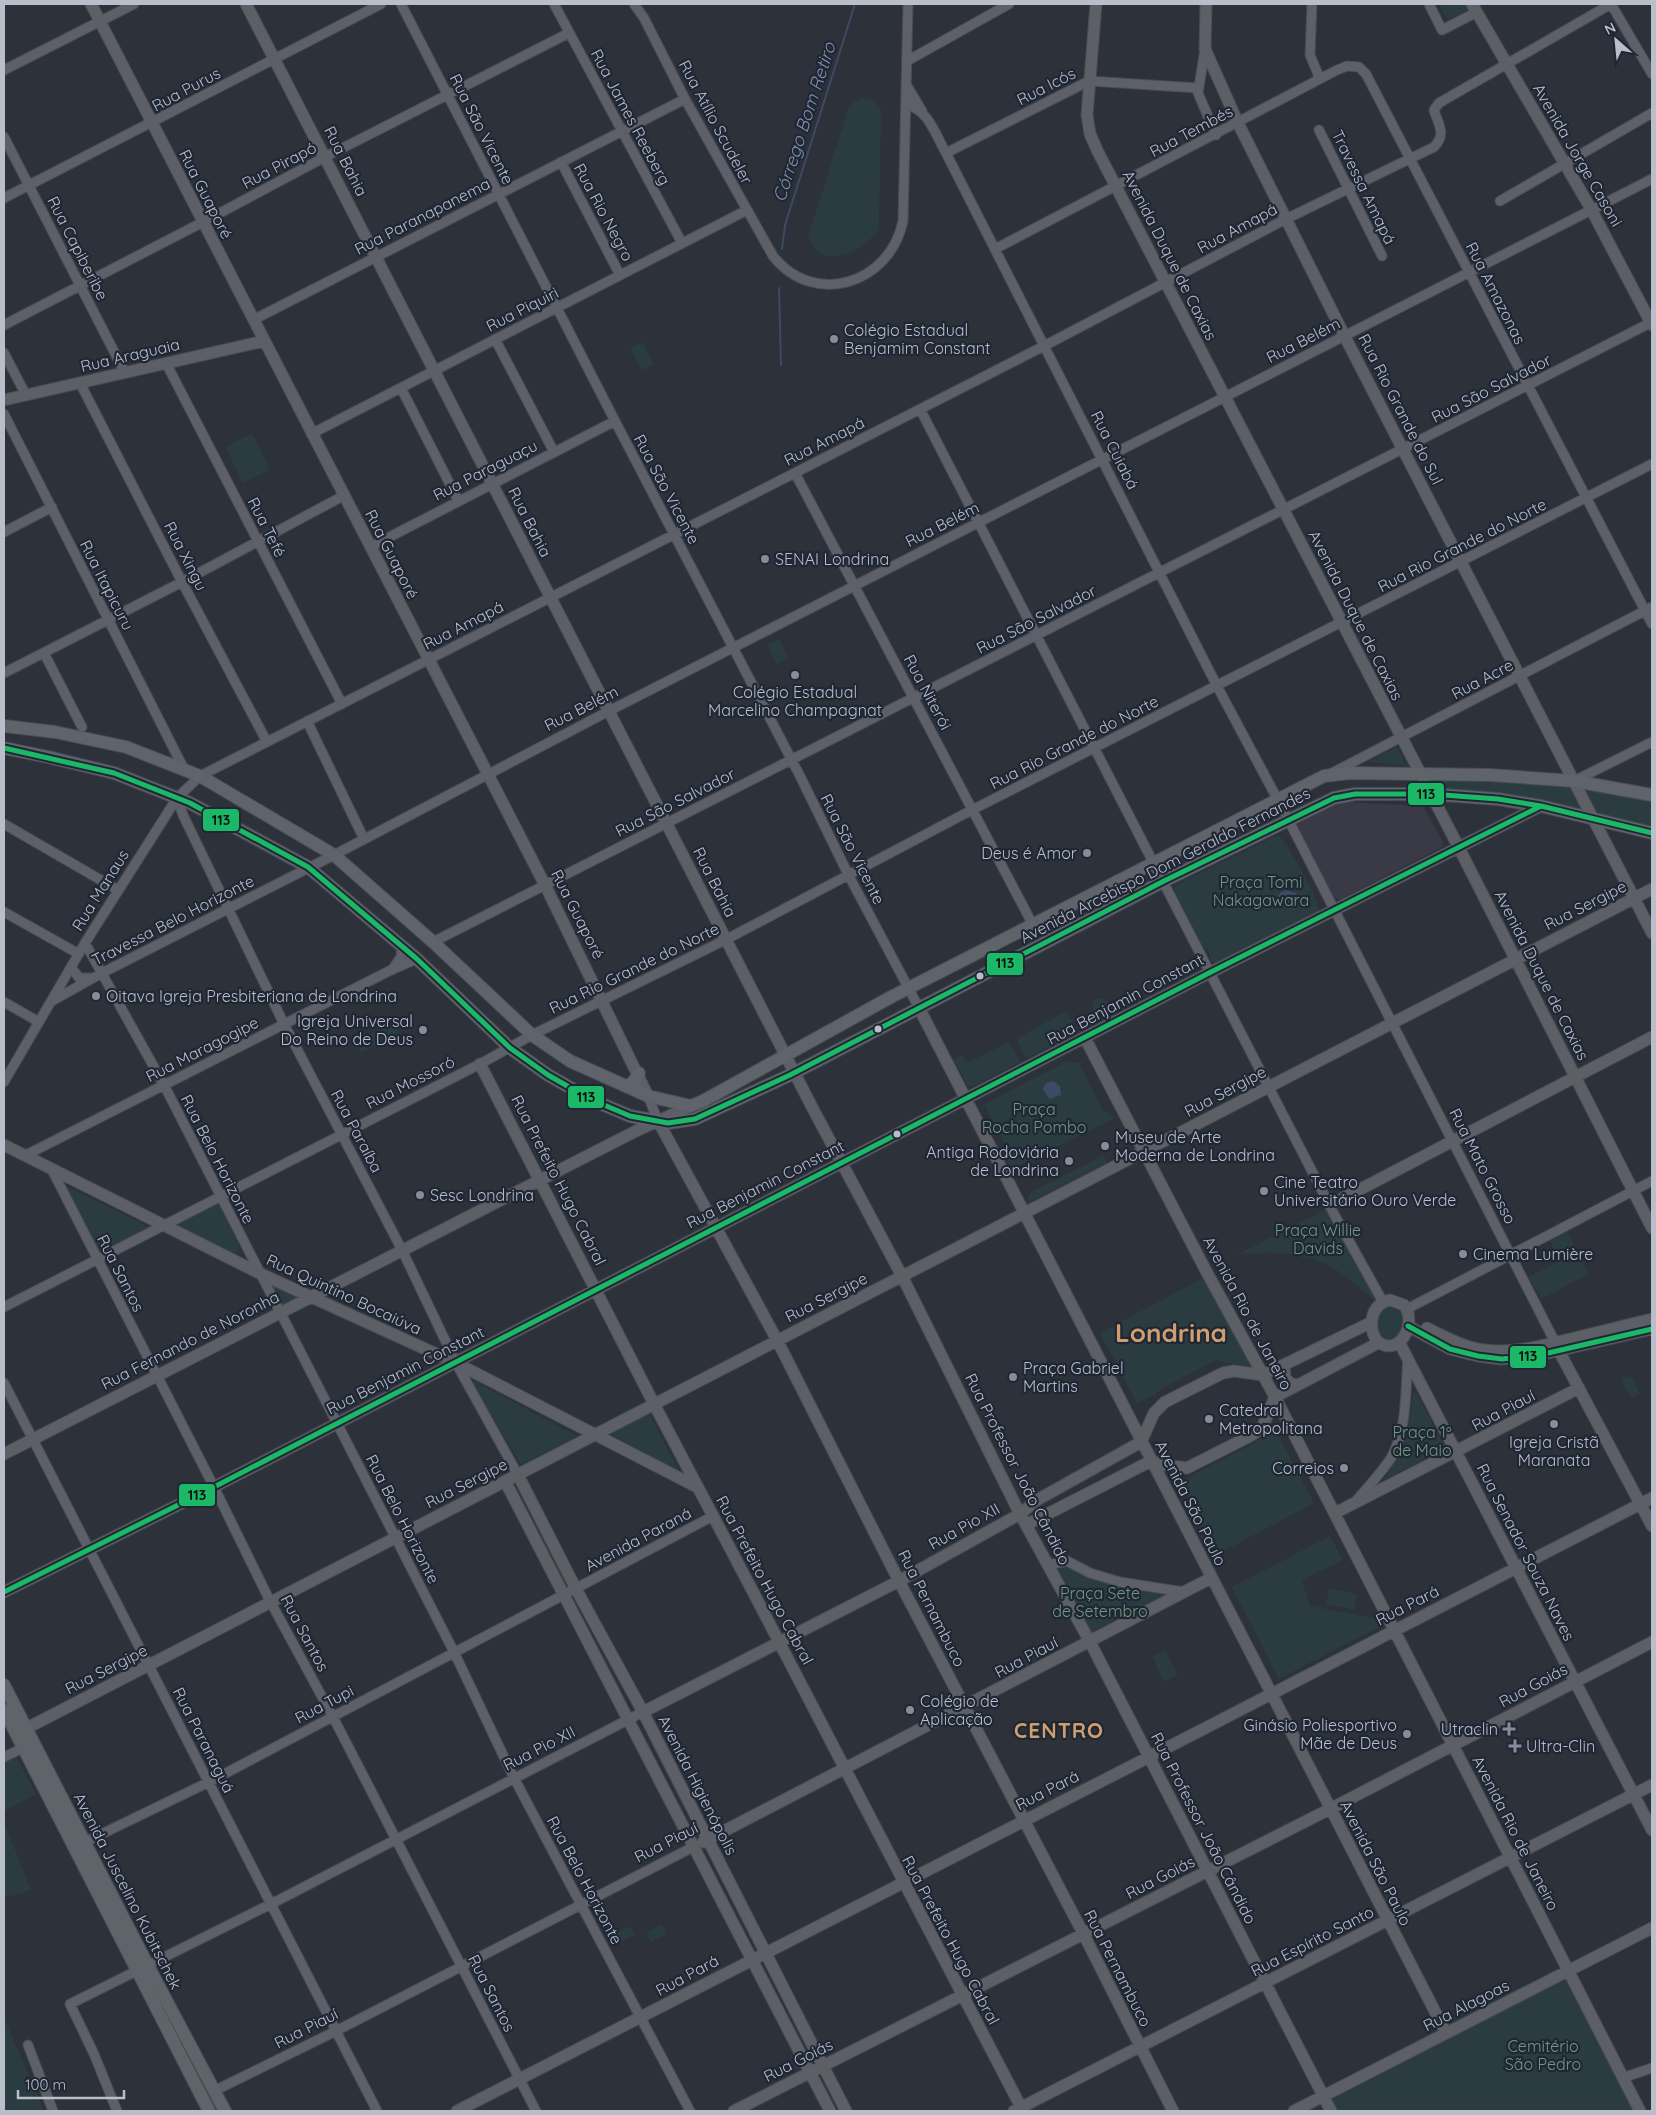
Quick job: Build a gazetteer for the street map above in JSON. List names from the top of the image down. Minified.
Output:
{"streets":{"main road":["Avenida Arcebispo Dom Geraldo Fernandes","Avenida Juscelino Kubitschek"],"street":["Rua Icós","Rua Purus","Rua James Reeberg","Rua Atílio Scudeler","Rua São Vicente","Rua Tembés","Avenida Jorge Casoni","Rua Bahia","Rua Pirapó","Travessa Amapá","Rua Guaporé","Rua Rio Negro","Rua Paranapanema","Rua Amapá","Rua Capiberibe","Avenida Duque de Caxias","Rua Amazonas","Rua Piquiri","Rua Belém","Rua Araguaia","Rua São Salvador","Rua Rio Grande do Sul","Rua Cuiabá","Rua Paraguaçu","Rua Tefé","Rua Rio Grande do Norte","Rua Xingu","Rua Itapicuru","Rua Acre","Rua Niterói","Rua Manaus","Rua Sergipe","Travessa Belo Horizonte","Rua Benjamin Constant","Rua Maragogipe","Rua Mossoró","Rua Paraíba","Rua Belo Horizonte","Rua Mato Grosso","Rua Prefeito Hugo Cabral","Rua Santos","Rua Quintino Bocaiúva","Avenida Rio de Janeiro","Rua Fernando de Noronha","Rua Piauí","Rua Professor João Cândido","Avenida São Paulo","Rua Pio XII","Avenida Paraná","Rua Senador Souza Naves","Rua Pará","Rua Pernambuco","Rua Goiás","Rua Tupi","Rua Paranaguá","Avenida Higienópolis","Rua Espírito Santo","Rua Alagoas"]},"crossings":[["Rua Icós","Avenida Duque de Caxias"],["Rua Icós","Rua Cuiabá"],["Rua Purus","Rua Bahia"],["Rua Purus","Rua Guaporé"],["Rua Purus","Rua Capiberibe"],["Rua James Reeberg","Rua Pirapó"],["Rua James Reeberg","Rua Paranapanema"],["Rua James Reeberg","Rua Piquiri"],["Rua Atílio Scudeler","Rua Paranapanema"],["Rua Atílio Scudeler","Rua Piquiri"],["Rua Atílio Scudeler","Rua Cuiabá"],["Rua São Vicente","Rua Pirapó"],["Rua São Vicente","Rua Paranapanema"],["Rua São Vicente","Rua Amapá"],["Rua São Vicente","Rua Piquiri"],["Rua São Vicente","Rua Belém"],["Rua São Vicente","Rua São Salvador"],["Rua São Vicente","Rua Paraguaçu"],["Rua São Vicente","Rua Rio Grande do Norte"],["Rua São Vicente","Avenida Arcebispo Dom Geraldo Fernandes"],["Rua São Vicente","Avenida São Paulo"],["Rua Tembés","Avenida Duque de Caxias"],["Rua Tembés","Rua Amazonas"],["Rua Tembés","Rua Rio Grande do Sul"],["Rua Tembés","Rua Cuiabá"],["Avenida Jorge Casoni","Rua Amapá"],["Avenida Jorge Casoni","Rua Belém"],["Avenida Jorge Casoni","Rua São Salvador"],["Rua Bahia","Rua Pirapó"],["Rua Bahia","Rua Paranapanema"],["Rua Bahia","Rua Amapá"],["Rua Bahia","Rua Piquiri"],["Rua Bahia","Rua Belém"],["Rua Bahia","Rua São Salvador"],["Rua Bahia","Rua Paraguaçu"],["Rua Bahia","Rua Rio Grande do Norte"],["Rua Bahia","Avenida Arcebispo Dom Geraldo Fernandes"],["Rua Bahia","Rua Professor João Cândido"],["Rua Pirapó","Rua Guaporé"],["Rua Pirapó","Rua Capiberibe"],["Travessa Amapá","Rua Amapá"],["Rua Guaporé","Rua Paranapanema"],["Rua Guaporé","Rua Amapá"],["Rua Guaporé","Rua Piquiri"],["Rua Guaporé","Rua Belém"],["Rua Guaporé","Rua Araguaia"],["Rua Guaporé","Rua São Salvador"],["Rua Guaporé","Rua Paraguaçu"],["Rua Guaporé","Rua Rio Grande do Norte"],["Rua Guaporé","Avenida Arcebispo Dom Geraldo Fernandes"],["Rua Guaporé","Rua Fernando de Noronha"],["Rua Guaporé","Rua Pernambuco"],["Rua Rio Negro","Rua Paranapanema"],["Rua Rio Negro","Rua Piquiri"],["Rua Amapá","Avenida Duque de Caxias"],["Rua Amapá","Rua Amazonas"],["Rua Amapá","Rua Rio Grande do Sul"],["Rua Amapá","Rua Cuiabá"],["Rua Amapá","Rua Tefé"],["Rua Amapá","Rua Xingu"],["Rua Amapá","Rua Niterói"],["Rua Amapá","Avenida Arcebispo Dom Geraldo Fernandes"],["Rua Amapá","Rua Manaus"],["Rua Amapá","Rua Paraíba"],["Rua Capiberibe","Rua Araguaia"],["Avenida Duque de Caxias","Rua Belém"],["Avenida Duque de Caxias","Rua São Salvador"],["Avenida Duque de Caxias","Rua Rio Grande do Norte"],["Avenida Duque de Caxias","Rua Acre"],["Avenida Duque de Caxias","Avenida Arcebispo Dom Geraldo Fernandes"],["Avenida Duque de Caxias","Rua Sergipe"],["Avenida Duque de Caxias","Rua Benjamin Constant"],["Rua Amazonas","Rua Belém"],["Rua Amazonas","Rua São Salvador"],["Rua Amazonas","Rua Rio Grande do Norte"],["Rua Amazonas","Rua Acre"],["Rua Belém","Rua Rio Grande do Sul"],["Rua Belém","Rua Cuiabá"],["Rua Belém","Rua Niterói"],["Rua Belém","Avenida Arcebispo Dom Geraldo Fernandes"],["Rua Belém","Travessa Belo Horizonte"],["Rua Araguaia","Rua Tefé"],["Rua Araguaia","Rua Xingu"],["Rua São Salvador","Rua Rio Grande do Sul"],["Rua São Salvador","Rua Cuiabá"],["Rua São Salvador","Rua Niterói"],["Rua Rio Grande do Sul","Rua Rio Grande do Norte"],["Rua Rio Grande do Sul","Rua Acre"],["Rua Rio Grande do Sul","Avenida Arcebispo Dom Geraldo Fernandes"],["Rua Rio Grande do Sul","Rua Sergipe"],["Rua Cuiabá","Rua Rio Grande do Norte"],["Rua Cuiabá","Avenida Arcebispo Dom Geraldo Fernandes"],["Rua Cuiabá","Rua Mato Grosso"],["Rua Rio Grande do Norte","Rua Niterói"],["Rua Rio Grande do Norte","Avenida Arcebispo Dom Geraldo Fernandes"],["Rua Rio Grande do Norte","Rua Mossoró"],["Rua Acre","Avenida Arcebispo Dom Geraldo Fernandes"],["Rua Niterói","Avenida Arcebispo Dom Geraldo Fernandes"],["Avenida Arcebispo Dom Geraldo Fernandes","Rua Manaus"],["Avenida Arcebispo Dom Geraldo Fernandes","Travessa Belo Horizonte"],["Avenida Arcebispo Dom Geraldo Fernandes","Rua Benjamin Constant"],["Avenida Arcebispo Dom Geraldo Fernandes","Rua Maragogipe"],["Avenida Arcebispo Dom Geraldo Fernandes","Rua Mossoró"],["Avenida Arcebispo Dom Geraldo Fernandes","Rua Paraíba"],["Avenida Arcebispo Dom Geraldo Fernandes","Rua Mato Grosso"],["Avenida Arcebispo Dom Geraldo Fernandes","Rua Fernando de Noronha"],["Avenida Arcebispo Dom Geraldo Fernandes","Rua Professor João Cândido"],["Avenida Arcebispo Dom Geraldo Fernandes","Avenida São Paulo"],["Avenida Arcebispo Dom Geraldo Fernandes","Rua Pernambuco"],["Rua Manaus","Travessa Belo Horizonte"],["Rua Manaus","Rua Paraíba"],["Rua Manaus","Rua Belo Horizonte"],["Rua Sergipe","Rua Paraíba"],["Rua Sergipe","Rua Belo Horizonte"],["Rua Sergipe","Rua Mato Grosso"],["Rua Sergipe","Rua Prefeito Hugo Cabral"],["Rua Sergipe","Rua Santos"],["Rua Sergipe","Rua Quintino Bocaiúva"],["Rua Sergipe","Avenida Rio de Janeiro"],["Rua Sergipe","Rua Professor João Cândido"],["Rua Sergipe","Avenida São Paulo"],["Rua Sergipe","Rua Pernambuco"],["Rua Sergipe","Rua Paranaguá"],["Rua Sergipe","Avenida Higienópolis"],["Rua Sergipe","Avenida Juscelino Kubitschek"],["Travessa Belo Horizonte","Rua Paraíba"],["Travessa Belo Horizonte","Rua Belo Horizonte"],["Rua Benjamin Constant","Rua Paraíba"],["Rua Benjamin Constant","Rua Belo Horizonte"],["Rua Benjamin Constant","Rua Mato Grosso"],["Rua Benjamin Constant","Rua Prefeito Hugo Cabral"],["Rua Benjamin Constant","Rua Santos"],["Rua Benjamin Constant","Rua Quintino Bocaiúva"],["Rua Benjamin Constant","Avenida Rio de Janeiro"],["Rua Benjamin Constant","Rua Professor João Cândido"],["Rua Benjamin Constant","Avenida São Paulo"],["Rua Benjamin Constant","Rua Pernambuco"],["Rua Benjamin Constant","Rua Paranaguá"],["Rua Maragogipe","Rua Paraíba"],["Rua Maragogipe","Rua Belo Horizonte"],["Rua Maragogipe","Rua Quintino Bocaiúva"],["Rua Mossoró","Rua Paraíba"],["Rua Mossoró","Rua Belo Horizonte"],["Rua Mossoró","Rua Prefeito Hugo Cabral"],["Rua Mossoró","Rua Santos"],["Rua Mossoró","Rua Quintino Bocaiúva"],["Rua Paraíba","Rua Quintino Bocaiúva"],["Rua Paraíba","Rua Fernando de Noronha"],["Rua Paraíba","Avenida Higienópolis"],["Rua Belo Horizonte","Rua Quintino Bocaiúva"],["Rua Belo Horizonte","Rua Fernando de Noronha"],["Rua Belo Horizonte","Rua Piauí"],["Rua Belo Horizonte","Rua Pio XII"],["Rua Belo Horizonte","Rua Pará"],["Rua Belo Horizonte","Rua Tupi"],["Rua Mato Grosso","Rua Piauí"],["Rua Mato Grosso","Rua Pará"],["Rua Prefeito Hugo Cabral","Rua Quintino Bocaiúva"],["Rua Prefeito Hugo Cabral","Rua Fernando de Noronha"],["Rua Prefeito Hugo Cabral","Rua Piauí"],["Rua Prefeito Hugo Cabral","Rua Pio XII"],["Rua Prefeito Hugo Cabral","Avenida Paraná"],["Rua Prefeito Hugo Cabral","Rua Pará"],["Rua Prefeito Hugo Cabral","Rua Goiás"],["Rua Prefeito Hugo Cabral","Rua Espírito Santo"],["Rua Santos","Rua Quintino Bocaiúva"],["Rua Santos","Rua Fernando de Noronha"],["Rua Santos","Rua Piauí"],["Rua Santos","Rua Pio XII"],["Rua Santos","Rua Pará"],["Rua Santos","Rua Tupi"],["Rua Quintino Bocaiúva","Rua Fernando de Noronha"],["Avenida Rio de Janeiro","Rua Piauí"],["Avenida Rio de Janeiro","Rua Pará"],["Avenida Rio de Janeiro","Rua Goiás"],["Avenida Rio de Janeiro","Rua Espírito Santo"],["Avenida Rio de Janeiro","Rua Alagoas"],["Rua Fernando de Noronha","Rua Pernambuco"],["Rua Fernando de Noronha","Rua Paranaguá"],["Rua Piauí","Rua Professor João Cândido"],["Rua Piauí","Avenida São Paulo"],["Rua Piauí","Rua Senador Souza Naves"],["Rua Piauí","Rua Pernambuco"],["Rua Piauí","Rua Paranaguá"],["Rua Piauí","Avenida Higienópolis"],["Rua Piauí","Avenida Juscelino Kubitschek"],["Rua Professor João Cândido","Rua Pio XII"],["Rua Professor João Cândido","Rua Pará"],["Rua Professor João Cândido","Rua Goiás"],["Rua Professor João Cândido","Rua Espírito Santo"],["Rua Professor João Cândido","Rua Alagoas"],["Avenida São Paulo","Rua Pio XII"],["Avenida São Paulo","Rua Pará"],["Avenida São Paulo","Rua Goiás"],["Avenida São Paulo","Rua Espírito Santo"],["Avenida São Paulo","Rua Alagoas"],["Rua Pio XII","Rua Pernambuco"],["Rua Pio XII","Rua Paranaguá"],["Rua Pio XII","Avenida Higienópolis"],["Rua Pio XII","Avenida Juscelino Kubitschek"],["Avenida Paraná","Rua Tupi"],["Avenida Paraná","Avenida Higienópolis"],["Rua Senador Souza Naves","Rua Pará"],["Rua Senador Souza Naves","Rua Goiás"],["Rua Senador Souza Naves","Rua Espírito Santo"],["Rua Pará","Rua Pernambuco"],["Rua Pará","Avenida Higienópolis"],["Rua Pernambuco","Rua Goiás"],["Rua Pernambuco","Rua Espírito Santo"],["Rua Goiás","Avenida Higienópolis"],["Rua Tupi","Rua Paranaguá"],["Rua Tupi","Avenida Higienópolis"],["Rua Tupi","Avenida Juscelino Kubitschek"]],"districts":["Londrina","CENTRO"],"water":["Córrego Bom Retiro"],"parks":["Praça Tomi Nakagawara","Praça Rocha Pombo","Praça Willie Davids","Praça 1º de Maio","Praça Sete de Setembro","Cemitério São Pedro"],"places":{"other":["Colégio Estadual Benjamim Constant","SENAI Londrina","Colégio Estadual Marcelino Champagnat","Deus é Amor","Oitava Igreja Presbiteriana de Londrina","Igreja Universal Do Reino de Deus","Museu de Arte Moderna de Londrina","Antiga Rodoviária de Londrina","Cine Teatro Universitário Ouro Verde","Sesc Londrina","Cinema Lumière","Praça Gabriel Martins","Catedral Metropolitana","Igreja Cristã Maranata","Correios","Colégio de Aplicação","Ginásio Poliesportivo Mãe de Deus"],"health":["Utraclin","Ultra-Clin"]},"lines":["transit line 113"],"scale_bar":"100 m","north":"top left"}
